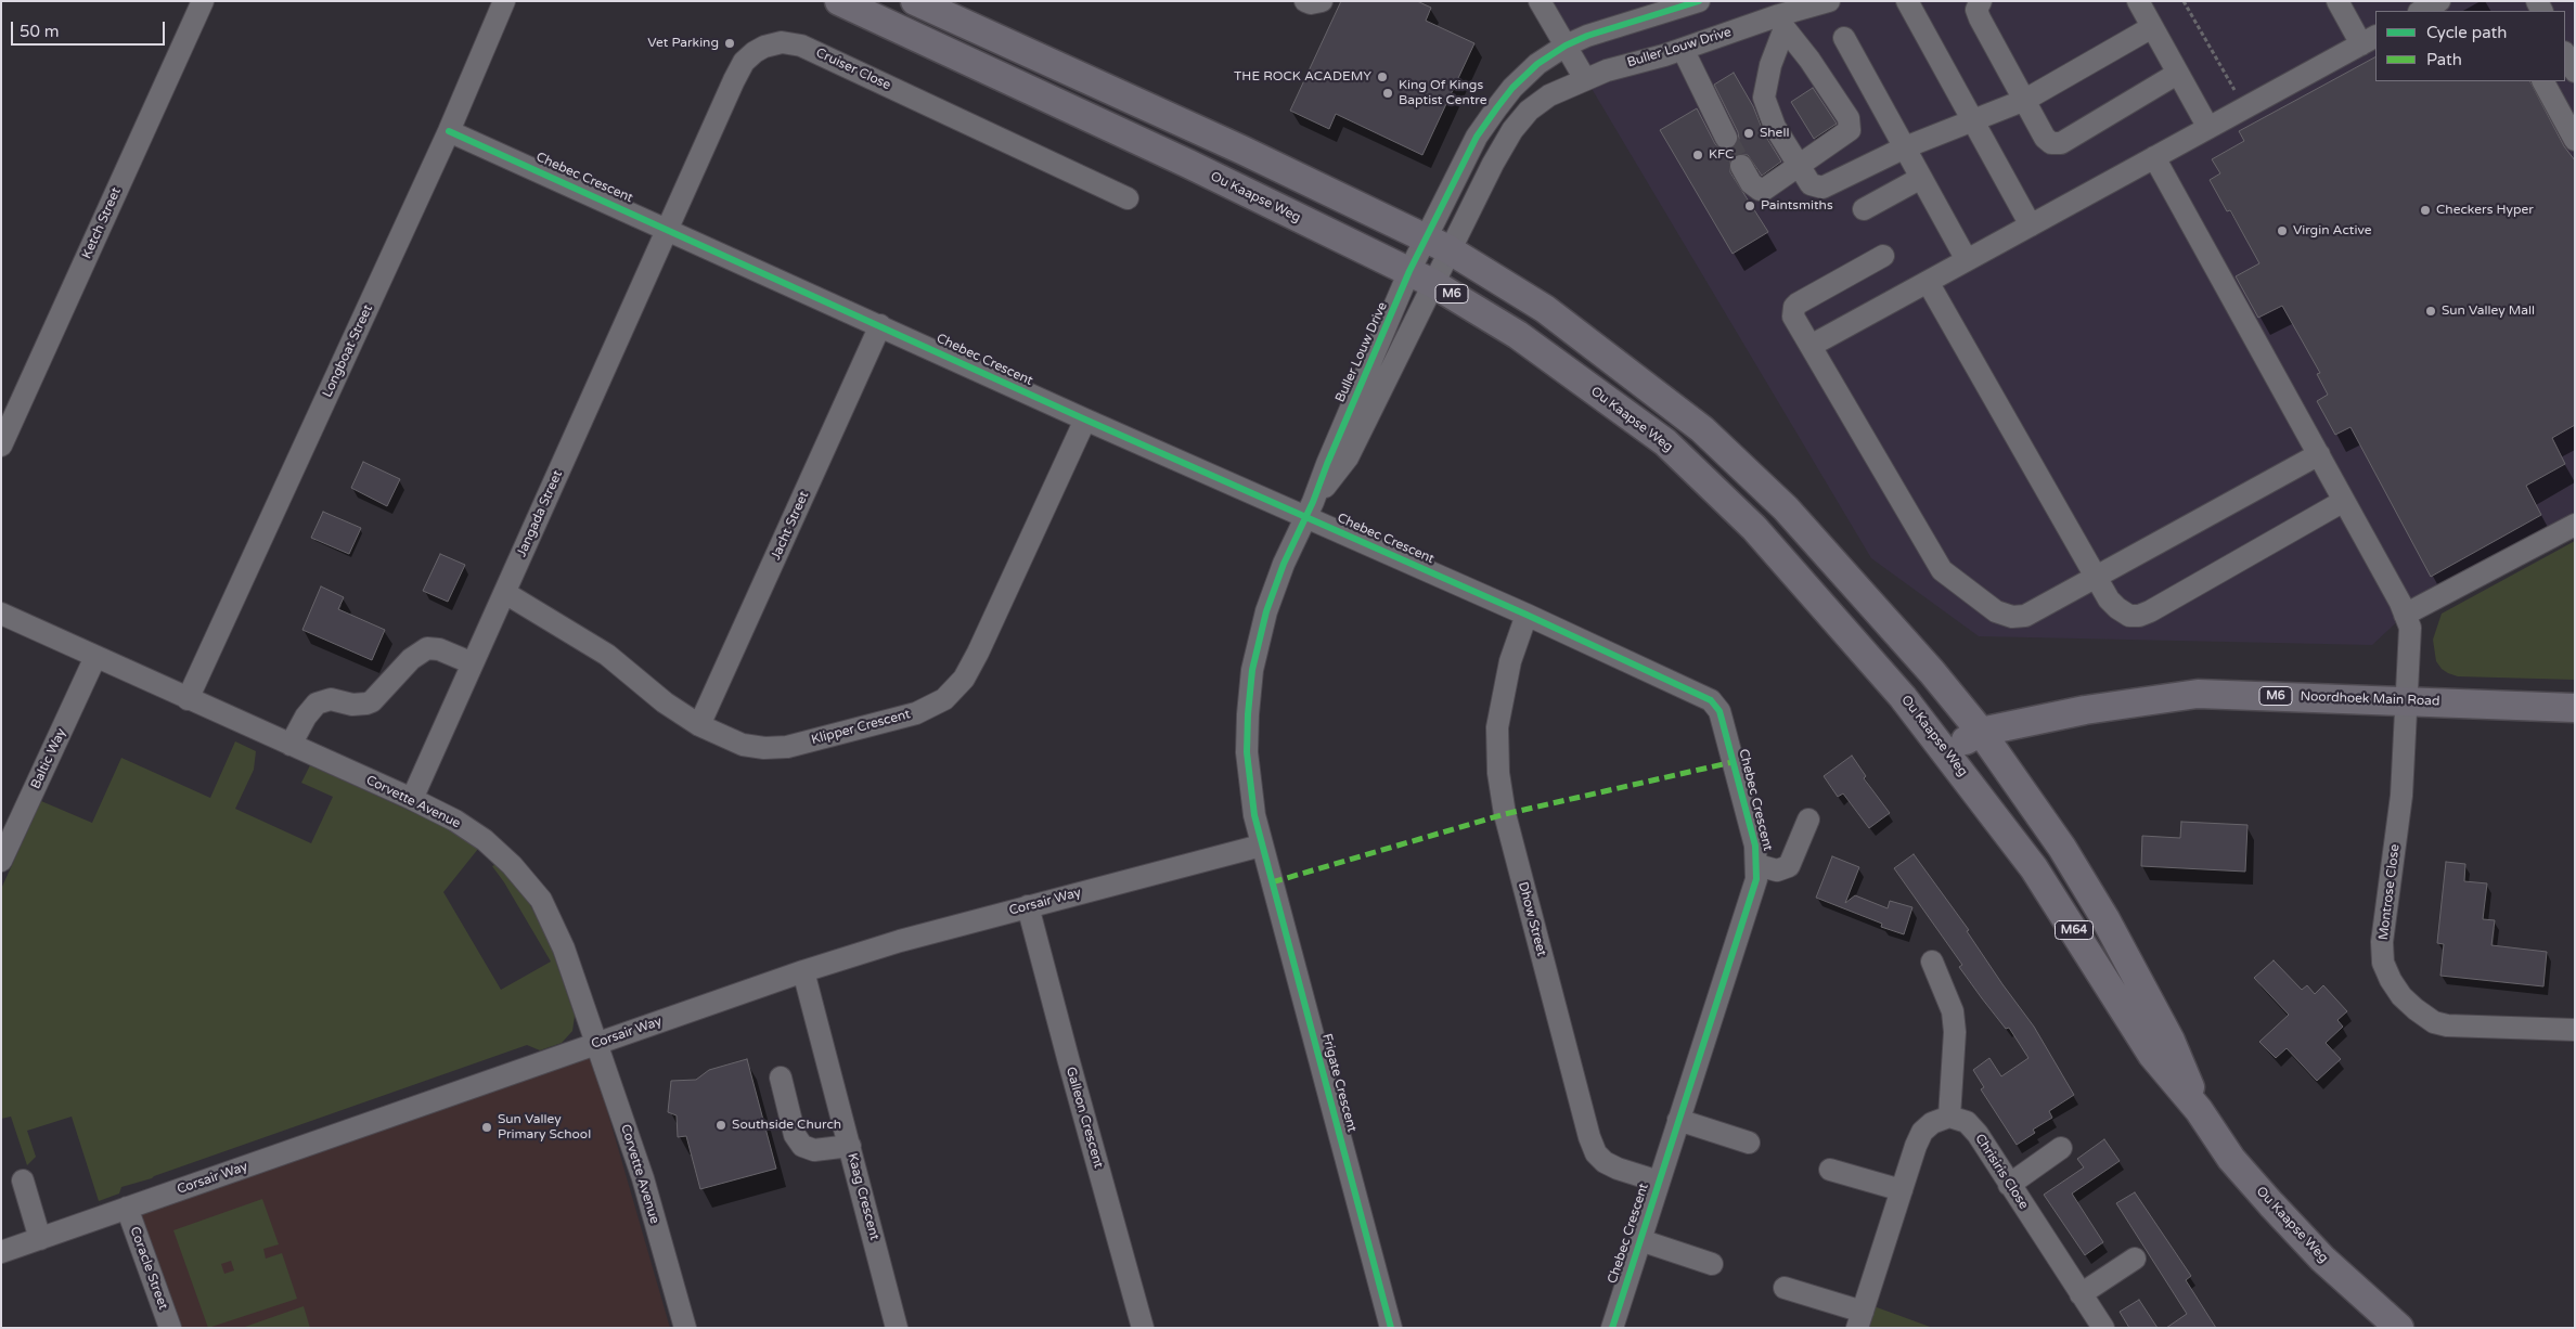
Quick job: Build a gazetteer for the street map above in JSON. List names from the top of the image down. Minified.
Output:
{"streets":{"main road":["Ou Kaapse Weg","M6","Noordhoek Main Road","M64"],"street":["Buller Louw Drive","Cruiser Close","Chebec Crescent","Ketch Street","Longboat Street","Jangada Street","Jacht Street","Klipper Crescent","Baltic Way","Corvette Avenue","Montrose Close","Corsair Way","Dhow Street","Frigate Crescent","Galleon Crescent","Chrisiris Close","Kaag Crescent","Coracle Street"]},"crossings":[["Buller Louw Drive","Chebec Crescent"],["Buller Louw Drive","Ou Kaapse Weg"],["Buller Louw Drive","Corsair Way"],["Buller Louw Drive","Frigate Crescent"],["Cruiser Close","Chebec Crescent"],["Cruiser Close","Jangada Street"],["Chebec Crescent","Longboat Street"],["Chebec Crescent","Jangada Street"],["Chebec Crescent","Jacht Street"],["Chebec Crescent","Klipper Crescent"],["Chebec Crescent","Dhow Street"],["Ou Kaapse Weg","Noordhoek Main Road"],["Longboat Street","Corvette Avenue"],["Jangada Street","Klipper Crescent"],["Jangada Street","Corvette Avenue"],["Jacht Street","Klipper Crescent"],["Noordhoek Main Road","Montrose Close"],["Baltic Way","Corvette Avenue"],["Corvette Avenue","Corsair Way"],["Corsair Way","Frigate Crescent"],["Corsair Way","Galleon Crescent"],["Corsair Way","Kaag Crescent"],["Corsair Way","Coracle Street"]],"places":["Vet Parking","THE ROCK ACADEMY","King Of Kings Baptist Centre","Shell","KFC","Paintsmiths","Checkers Hyper","Virgin Active","Sun Valley Mall","Southside Church","Sun Valley Primary School"],"legend":["Cycle path","Path"],"scale_bar":"50 m"}
